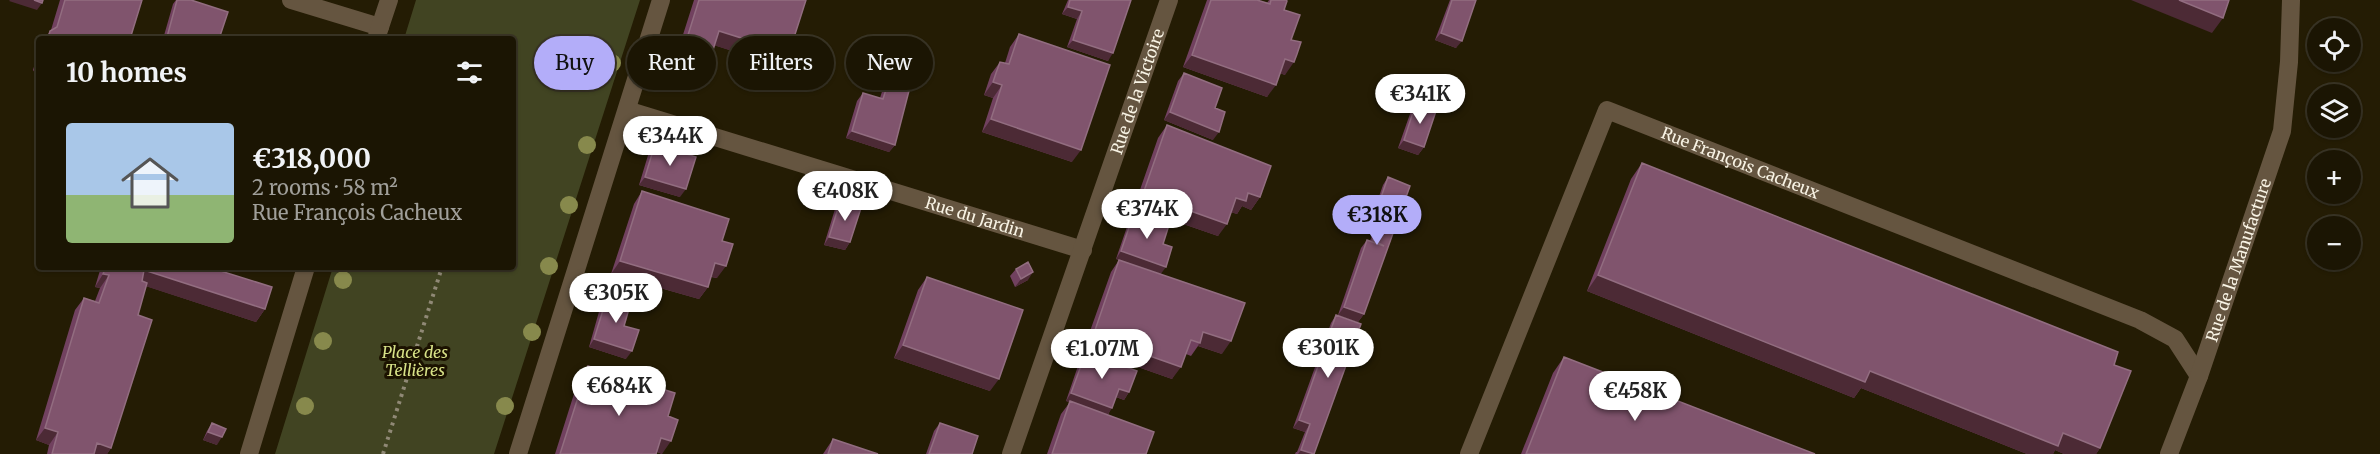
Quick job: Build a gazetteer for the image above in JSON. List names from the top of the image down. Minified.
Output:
{"streets":{"street":["Rue de la Victoire","Rue François Cacheux","Rue du Jardin","Rue de la Manufacture"]},"crossings":[["Rue de la Victoire","Rue du Jardin"],["Rue François Cacheux","Rue de la Manufacture"]],"parks":["Place des Tellières"],"page":{"map_buttons":["+","−"],"chip":["Buy","Rent","Filters","New"],"heading":"10 homes","price":["€341K","€344K","€408K","€374K","€318K","€305K","€301K","€1.07M","€684K","€458K"],"list":[{"name":"€318,000","note":"2 rooms · 58 m² · Rue François Cacheux"}]}}
